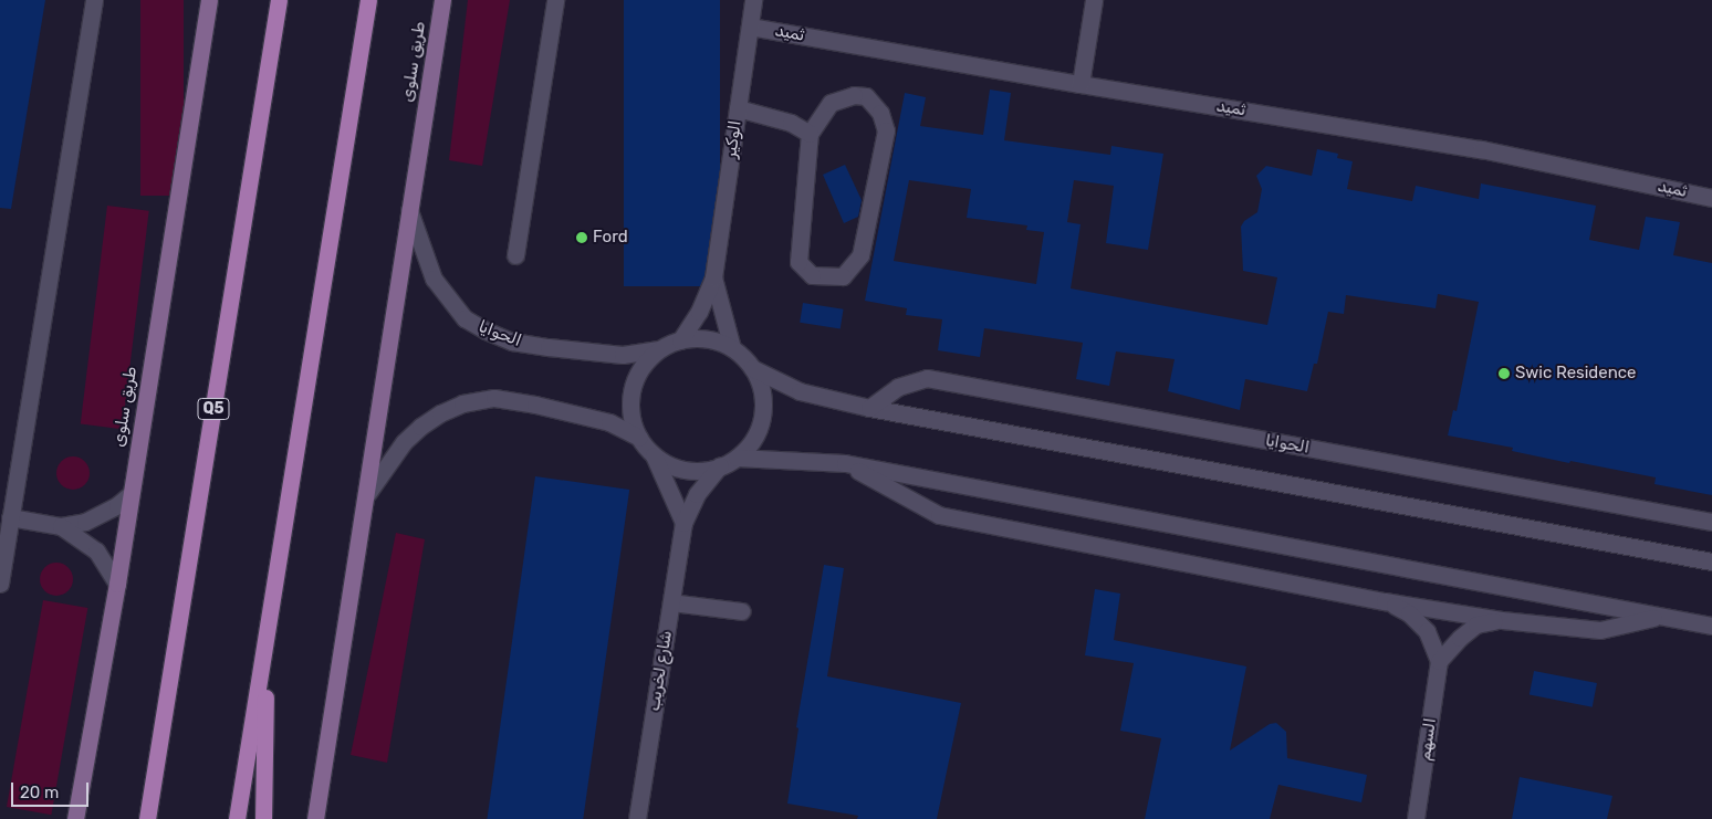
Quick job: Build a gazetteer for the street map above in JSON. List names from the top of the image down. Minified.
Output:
{"streets":{"highway":["Q5"],"main road":["طريق سلوى"],"street":["ثميد","الوكير","الحوايا","شارع لخريب","السهم"]},"crossings":[["ثميد","الوكير"],["طريق سلوى","الحوايا"],["الوكير","الحوايا"],["الوكير","شارع لخريب"],["الحوايا","شارع لخريب"]],"places":["Ford","Swic Residence"],"scale_bar":"20 m"}
